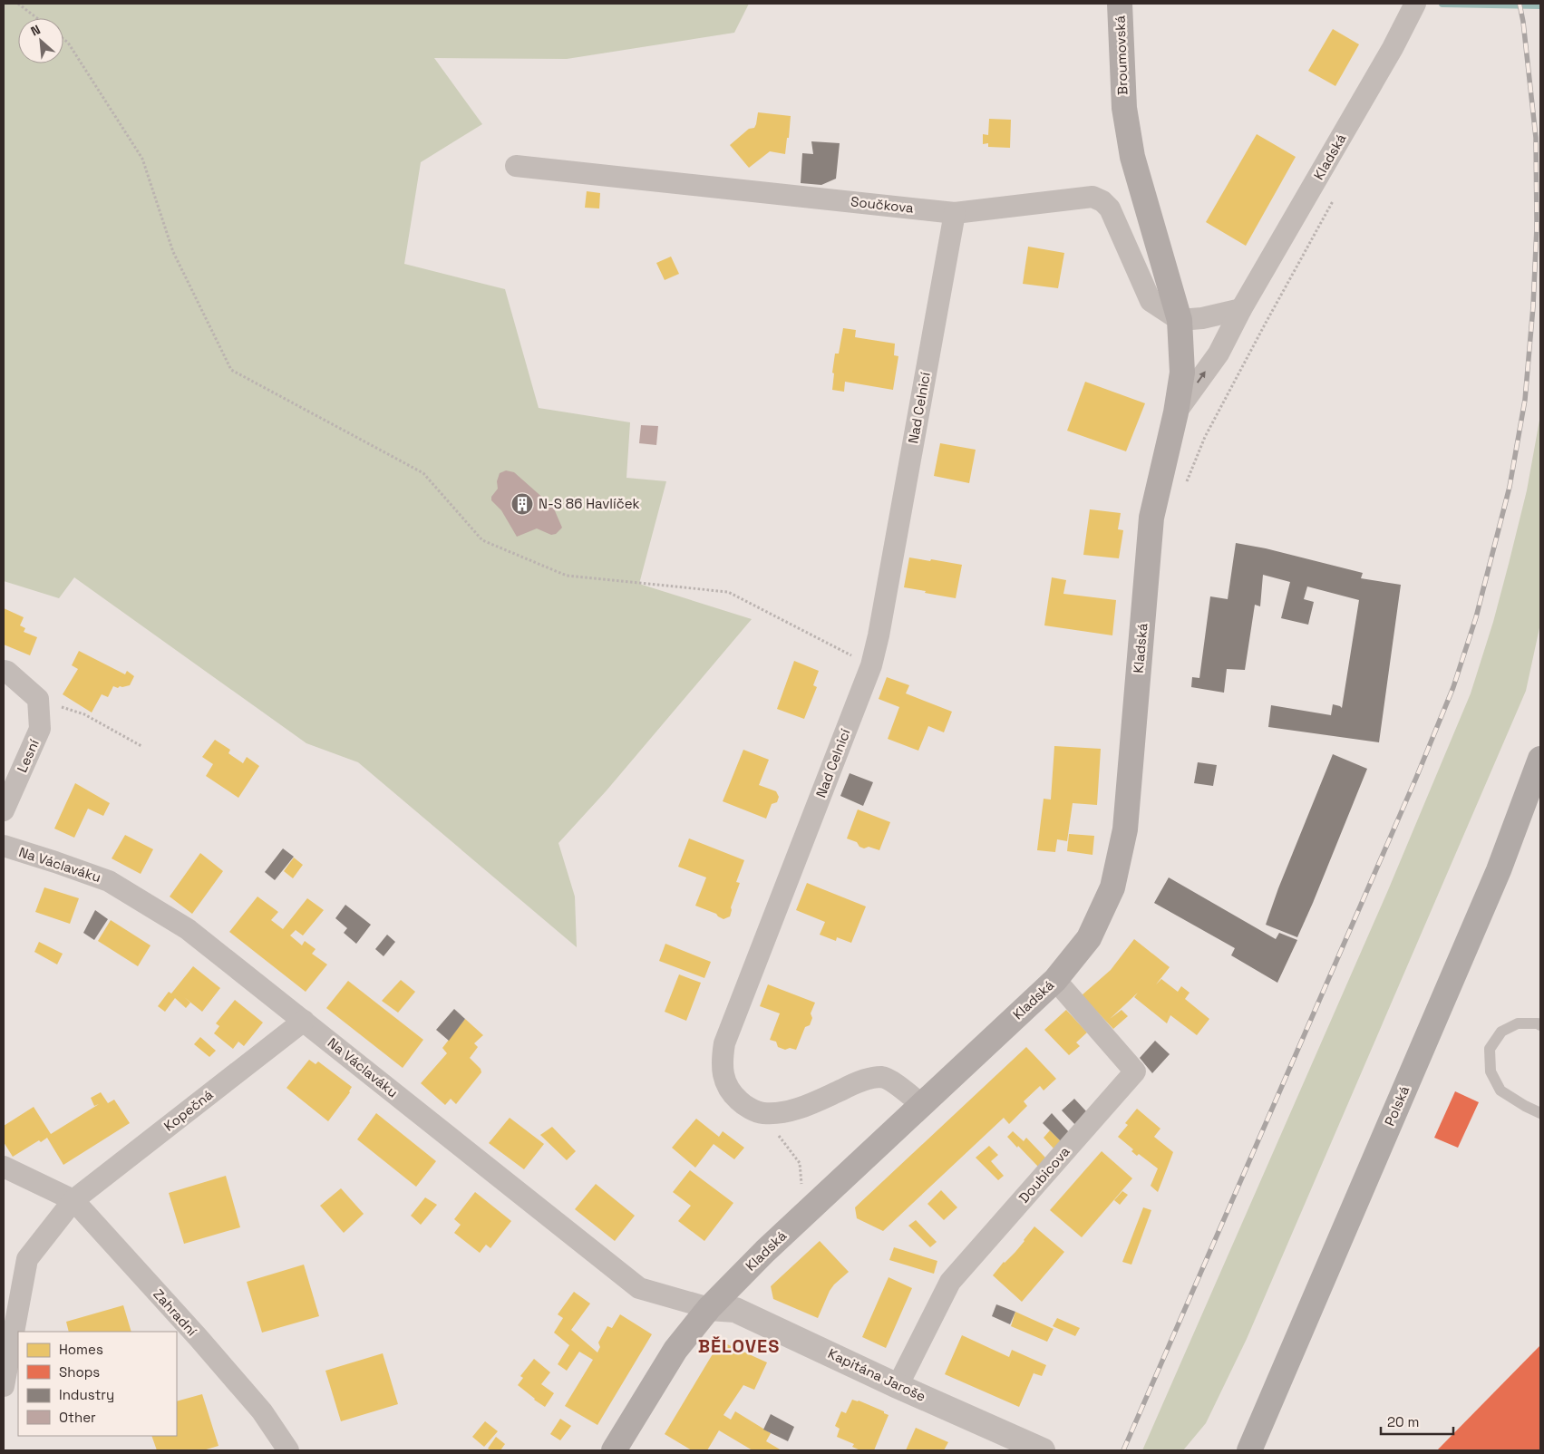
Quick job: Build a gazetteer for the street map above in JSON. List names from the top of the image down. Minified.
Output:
{"streets":{"main road":["Broumovská","Kladská","Polská"],"street":["Součkova","Nad Celnicí","Lesní","Na Václaváku","Kopečná","Doubicova","Zahradní","Kapitána Jaroše"]},"crossings":[["Broumovská","Kladská"],["Kladská","Součkova"],["Kladská","Na Václaváku"],["Kladská","Doubicova"],["Kladská","Kapitána Jaroše"],["Součkova","Nad Celnicí"],["Na Václaváku","Kopečná"],["Na Václaváku","Kapitána Jaroše"],["Kopečná","Zahradní"],["Doubicova","Kapitána Jaroše"]],"districts":["BĚLOVES"],"places":{"building":["N-S 86 Havlíček"]},"legend":["Homes","Shops","Industry","Other"],"scale_bar":"20 m","north":"top left"}
